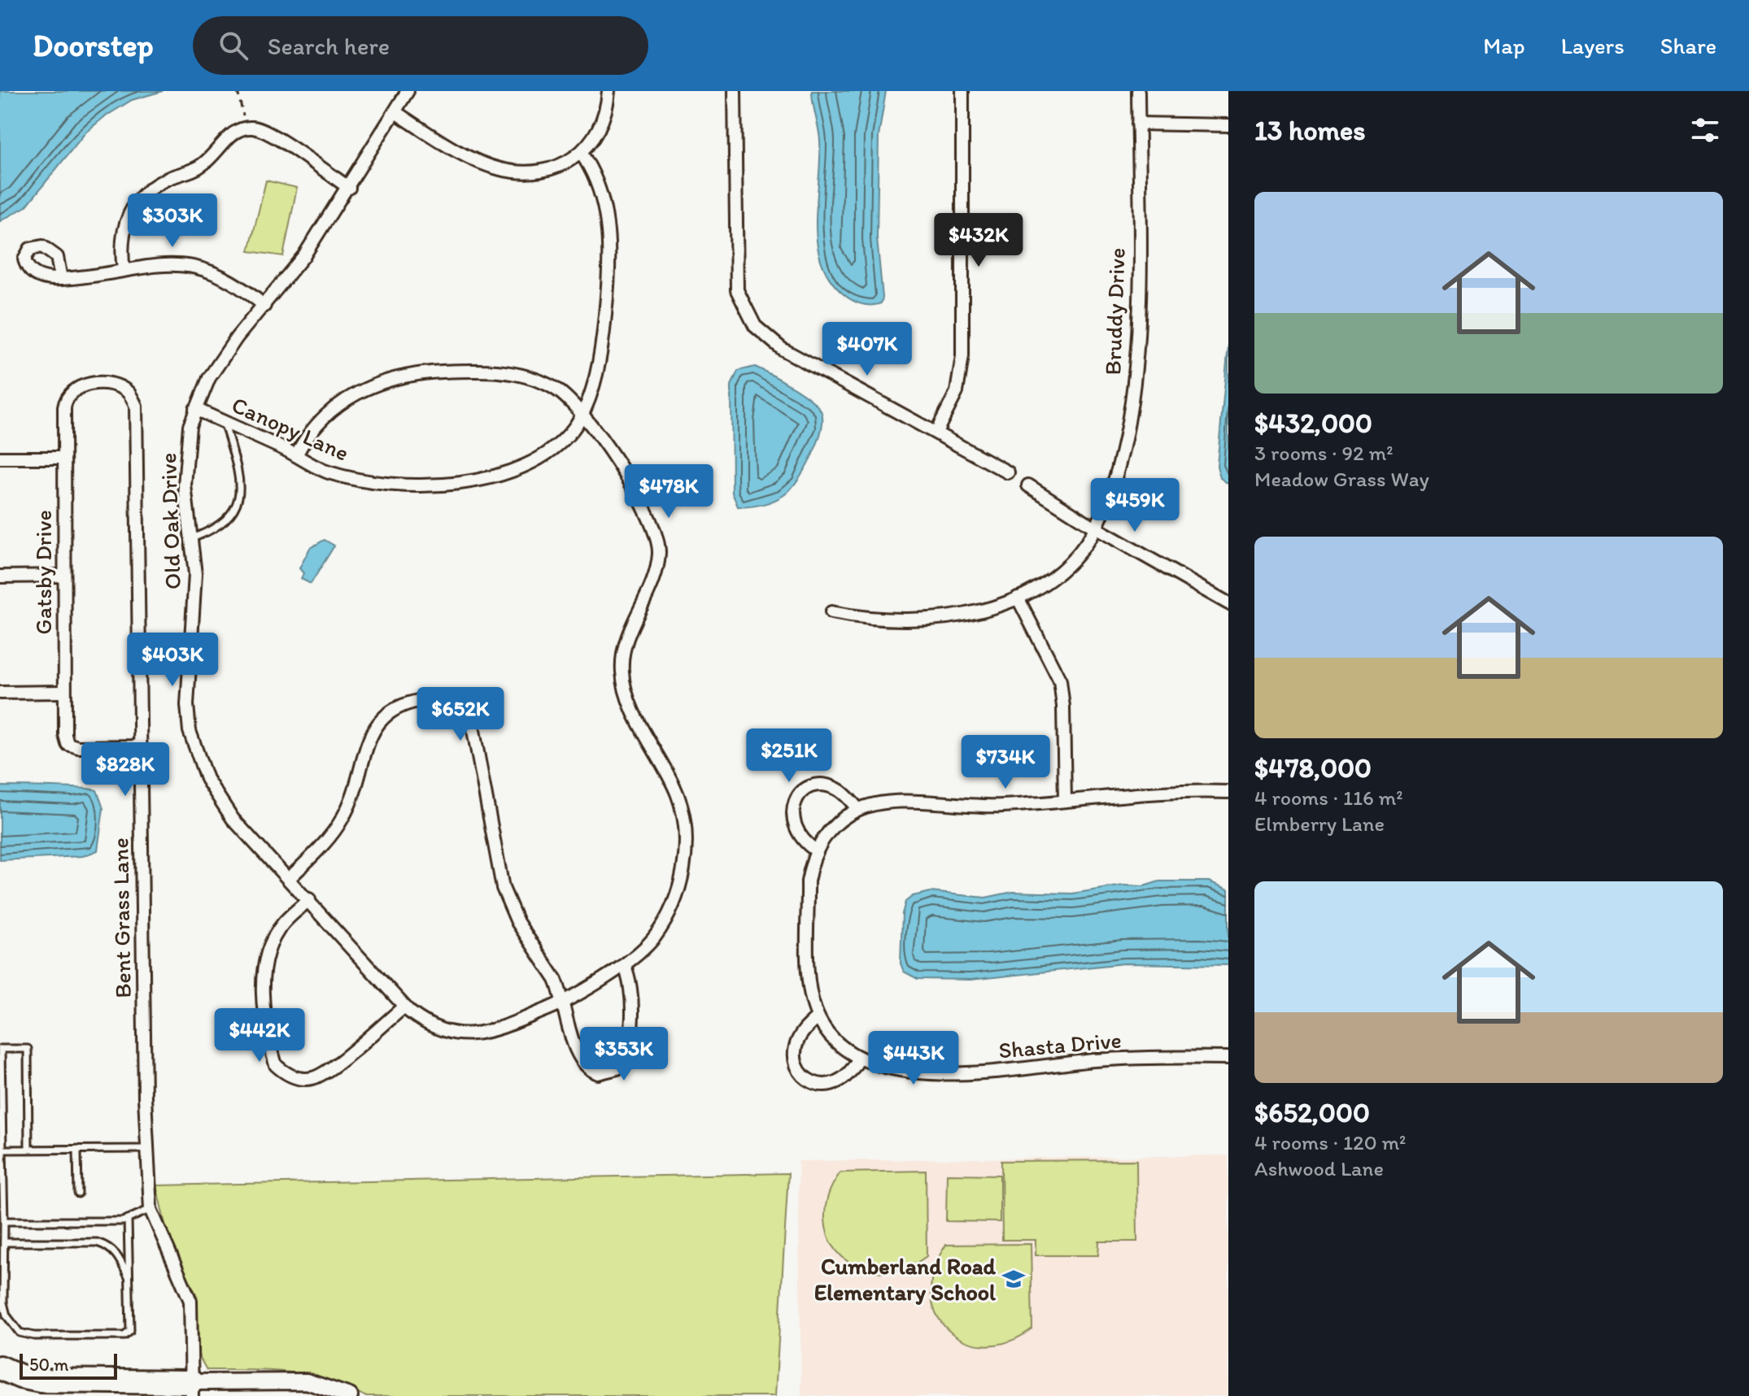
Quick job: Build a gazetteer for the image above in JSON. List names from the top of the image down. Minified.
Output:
{"streets":{"street":["Bruddy Drive","Canopy Lane","Old Oak Drive","Gatsby Drive","Bent Grass Lane","Shasta Drive"]},"crossings":[["Canopy Lane","Old Oak Drive"],["Gatsby Drive","Bent Grass Lane"]],"places":{"school or university":["Cumberland Road Elementary School"]},"scale_bar":"50 m","page":{"header":"Doorstep","search":"Search here","nav":["Map","Layers","Share"],"heading":"13 homes","list":[{"name":"$432,000","note":"3 rooms · 92 m² · Meadow Grass Way"},{"name":"$478,000","note":"4 rooms · 116 m² · Elmberry Lane"},{"name":"$652,000","note":"4 rooms · 120 m² · Ashwood Lane"}],"price":["$303K","$432K","$407K","$478K","$459K","$403K","$652K","$251K","$734K","$828K","$442K","$353K","$443K"],"scale":"50 m"}}
